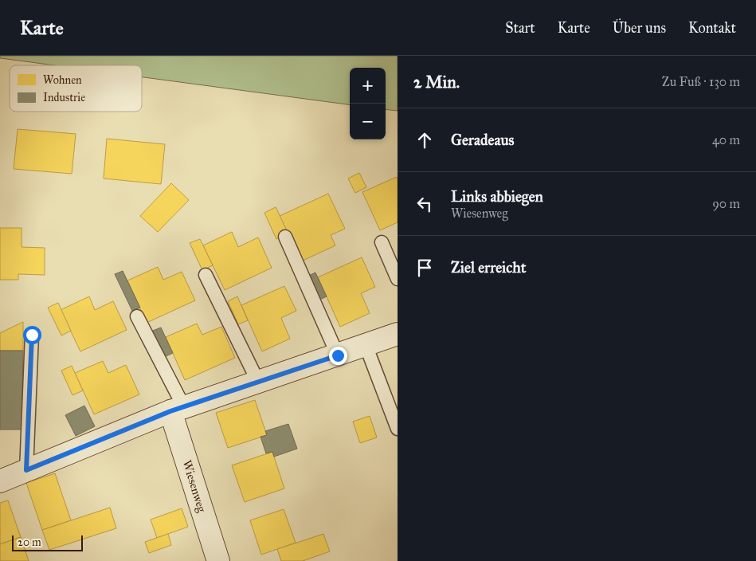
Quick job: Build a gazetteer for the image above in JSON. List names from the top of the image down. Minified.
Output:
{"streets":{"street":["Wiesenweg"]},"legend":["Wohnen","Industrie"],"scale_bar":"20 m","page":{"header":"Karte","nav":["Start","Karte","Über uns","Kontakt"],"heading":["2 Min.","Zu Fuß · 130 m"],"map_buttons":["+","−"],"list":[["Geradeaus","40 m"],["Links abbiegen","Wiesenweg","90 m"],"Ziel erreicht"],"scale":"20 m"}}
